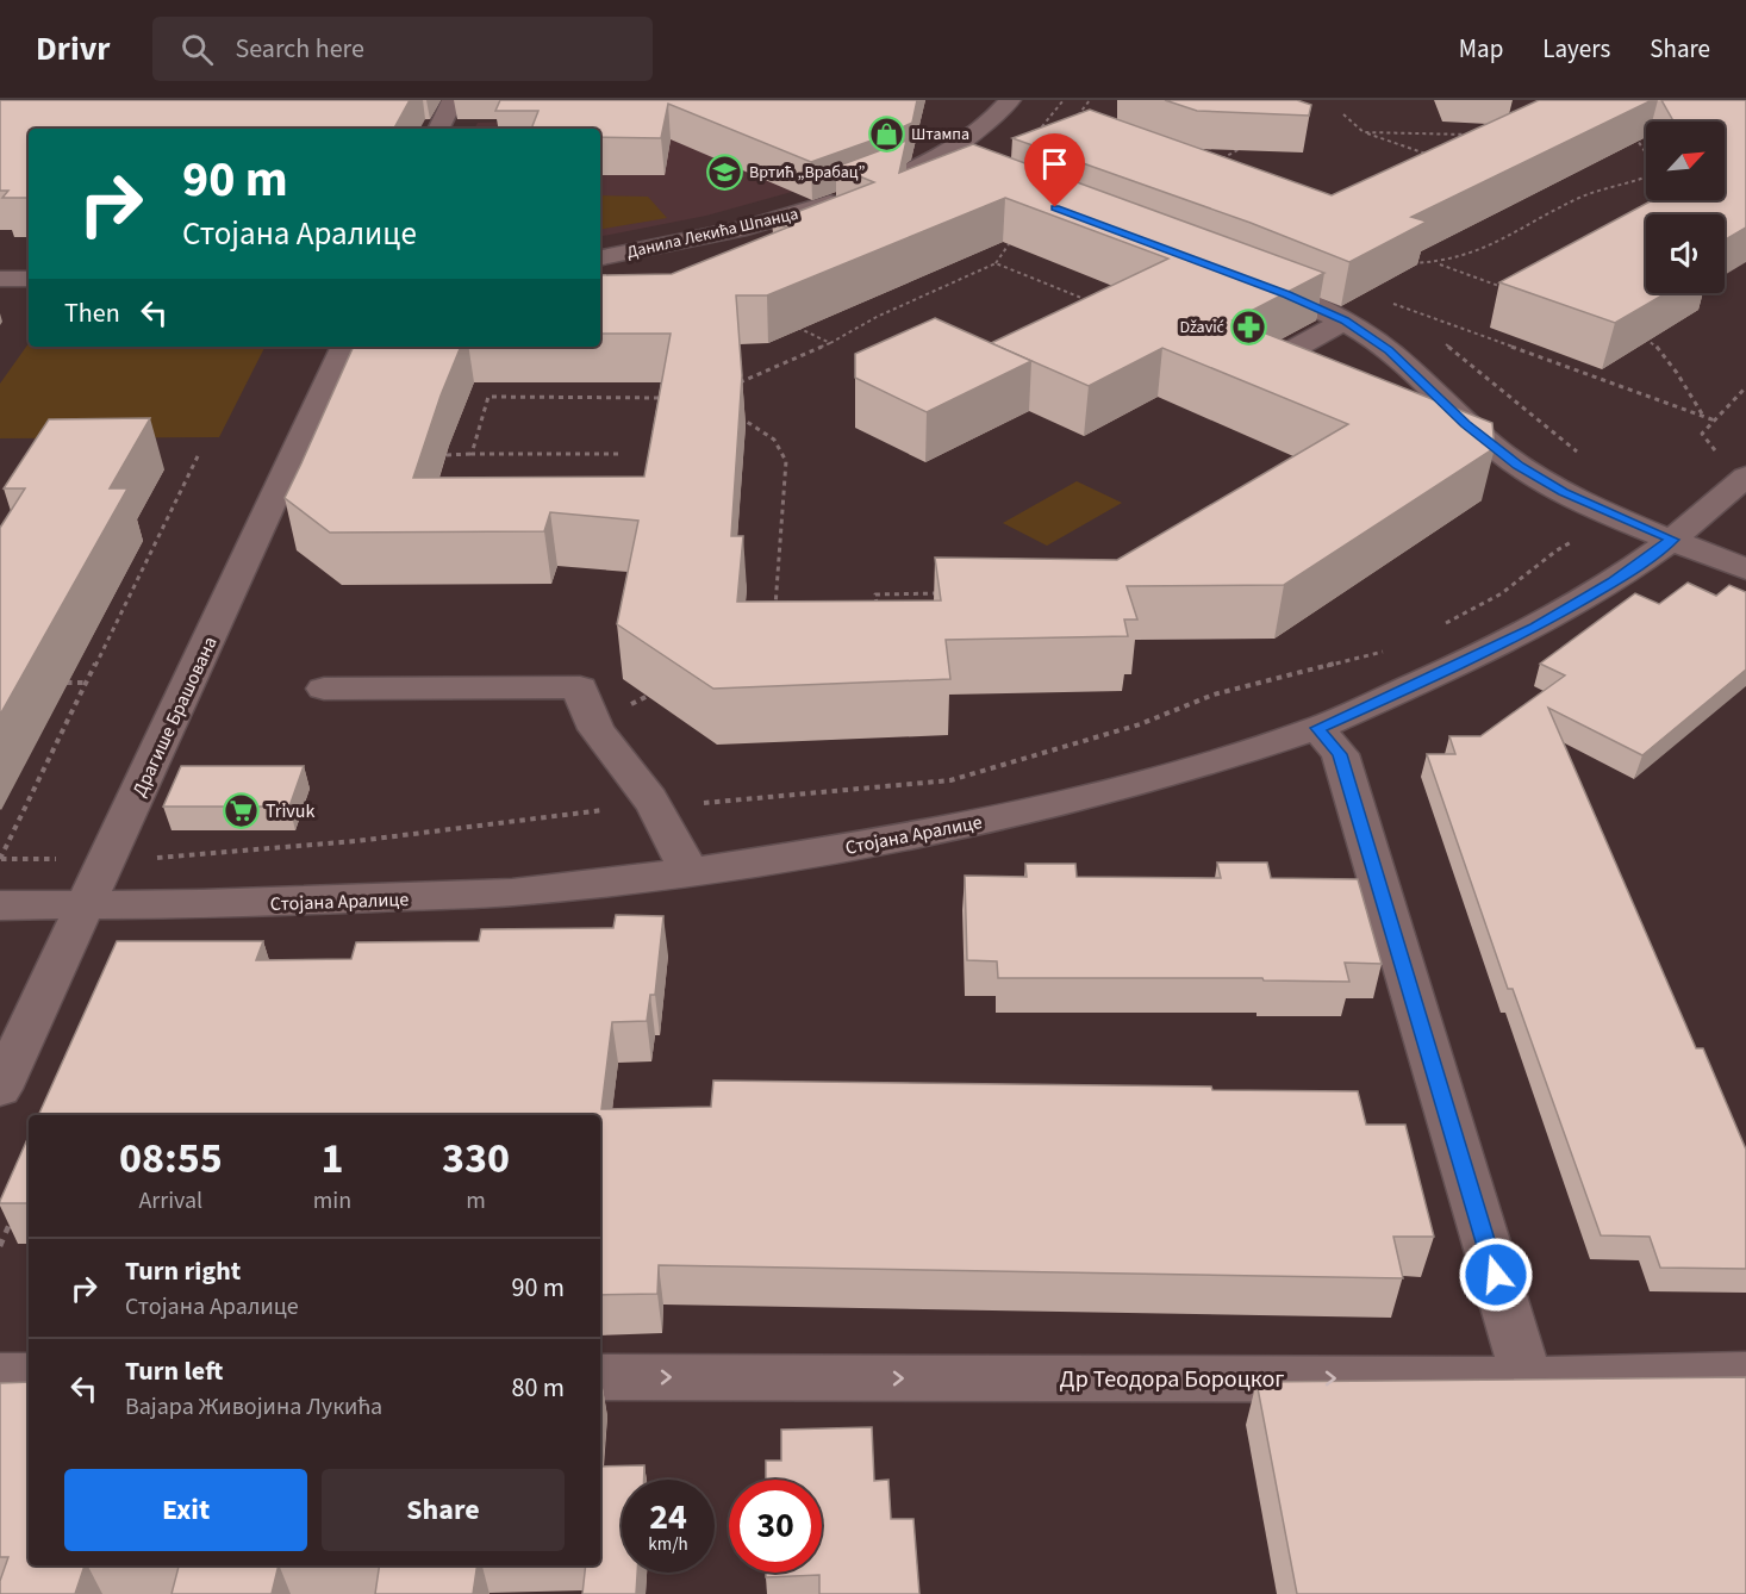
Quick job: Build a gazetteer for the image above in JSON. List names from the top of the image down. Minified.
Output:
{"streets":{"street":["Данила Лекића Шпанца","Драгише Брашована","Стојана Аралице","Др Теодора Бороцког"]},"crossings":[["Драгише Брашована","Стојана Аралице"]],"one_way":["Др Теодора Бороцког"],"places":{"shop":["Штампа"],"school or university":["Вртић „Врабац”"],"pharmacy":["Džavić"],"supermarket":["Trivuk"]},"north":"top right","page":{"header":"Drivr","search":"Search here","nav":["Map","Layers","Share"],"turn":["90 m","Стојана Аралице"],"then":"Then","eta":["08:55","Arrival","1","min","330","m"],"list":[{"name":"Turn right","note":"Стојана Аралице","value":"90 m"},{"name":"Turn left","note":"Вајара Живојина Лукића","value":"80 m"}],"buttons":["Exit","Share"],"speed":"24 km/h","limit":"30"}}
